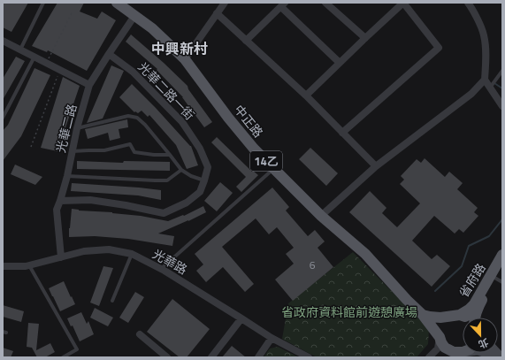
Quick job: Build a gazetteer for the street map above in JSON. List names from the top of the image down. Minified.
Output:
{"streets":{"main road":["中正路","14乙","省府路"],"street":["光華二路一街","光華二路","光華路"]},"crossings":[["光華二路一街","光華二路"],["中正路","光華二路"],["中正路","14乙"],["光華二路","光華路"],["14乙","省府路"]],"districts":["中興新村"],"parks":["省政府資料館前遊憩廣場"],"house_numbers":["6"],"north":"bottom"}
